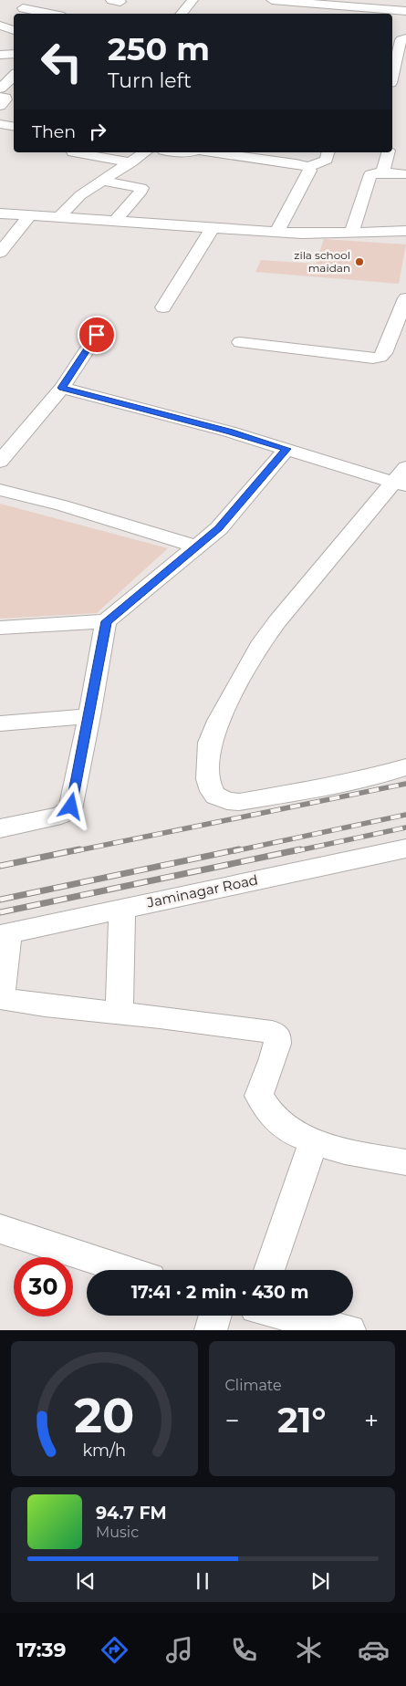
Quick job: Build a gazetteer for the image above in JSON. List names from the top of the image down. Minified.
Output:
{"streets":{"street":["Jaminagar Road"]},"places":["zila school maidan"],"page":{"turn":["250 m","Turn left"],"then":"Then","limit":"30","trip":"17:41 · 2 min · 430 m","tile":"Climate","heat":["−","21°","+"],"song":["94.7 FM","Music"],"tabs":"17:39","gauge":["20","km/h"]}}
